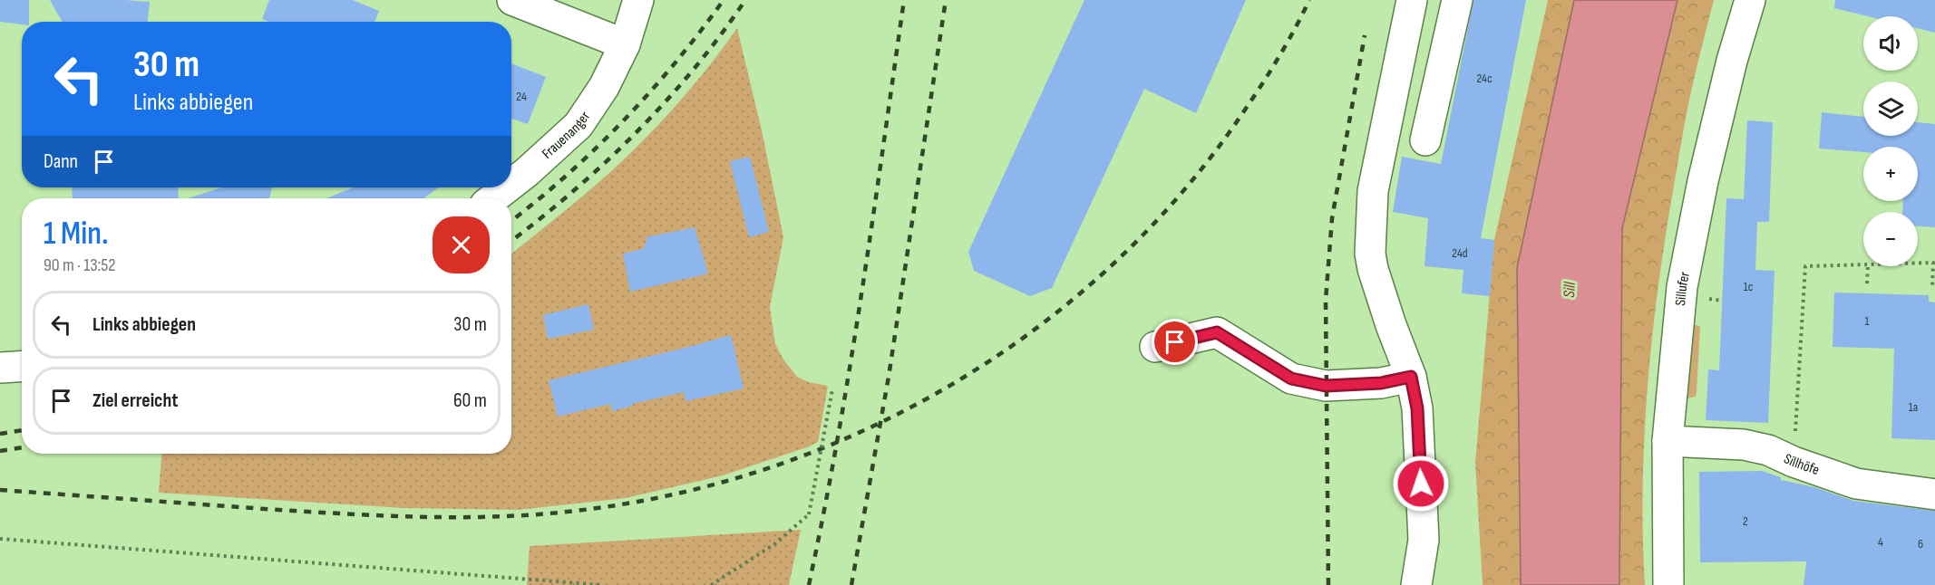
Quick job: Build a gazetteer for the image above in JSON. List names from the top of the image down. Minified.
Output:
{"streets":{"street":["Frauenanger","Sillufer","Sillhöfe"]},"crossings":[["Sillufer","Sillhöfe"]],"water":["Sill"],"house_numbers":["24c","24","24d","1c","1","1a","2","4","6"],"page":{"map_buttons":["+","−"],"turn":["30 m","Links abbiegen"],"then":"Dann","heading":["1 Min.","90 m · 13:52"],"list":[{"name":"Links abbiegen","value":"30 m"},{"name":"Ziel erreicht","value":"60 m"}]}}
